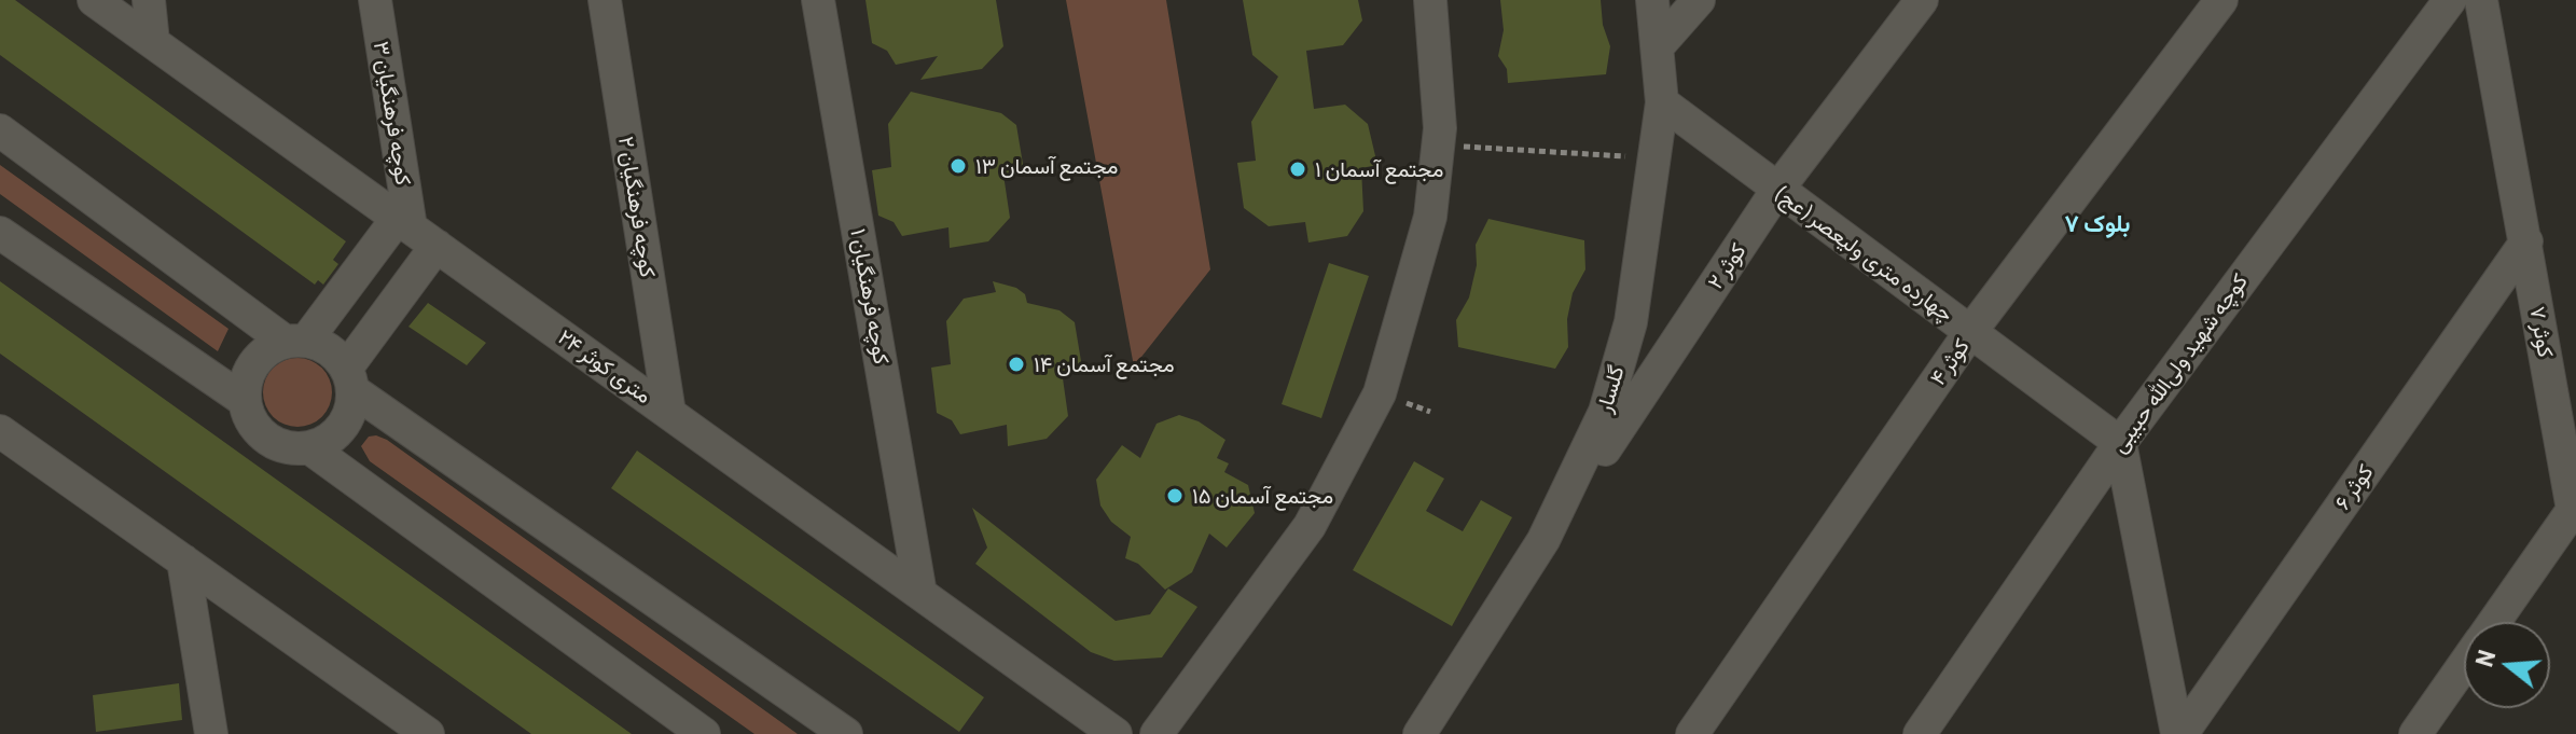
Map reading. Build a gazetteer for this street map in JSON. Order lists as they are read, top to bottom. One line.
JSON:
{"streets":{"street":["کوچه فرهنگیان ۳","کوچه فرهنگیان ۲","چهارده متری ولیعصر (عج)","کوثر ۲","کوچه فرهنگیان ۱","کوثر ۷","کوثر ۴","کوچه شهید ولی‌الله حبیبی","۲۴ متری کوثر","گلسار","کوثر ۶"]},"crossings":[["کوچه فرهنگیان ۳","۲۴ متری کوثر"],["کوچه فرهنگیان ۲","۲۴ متری کوثر"],["چهارده متری ولیعصر (عج)","کوثر ۲"],["چهارده متری ولیعصر (عج)","کوثر ۴"],["چهارده متری ولیعصر (عج)","کوچه شهید ولی‌الله حبیبی"],["چهارده متری ولیعصر (عج)","گلسار"],["کوثر ۲","گلسار"],["کوچه فرهنگیان ۱","۲۴ متری کوثر"],["کوثر ۷","کوثر ۶"]],"districts":["بلوک ۷"],"places":["مجتمع آسمان ۱۳","مجتمع آسمان ۱","مجتمع آسمان ۱۴","مجتمع آسمان ۱۵"],"north":"left"}
